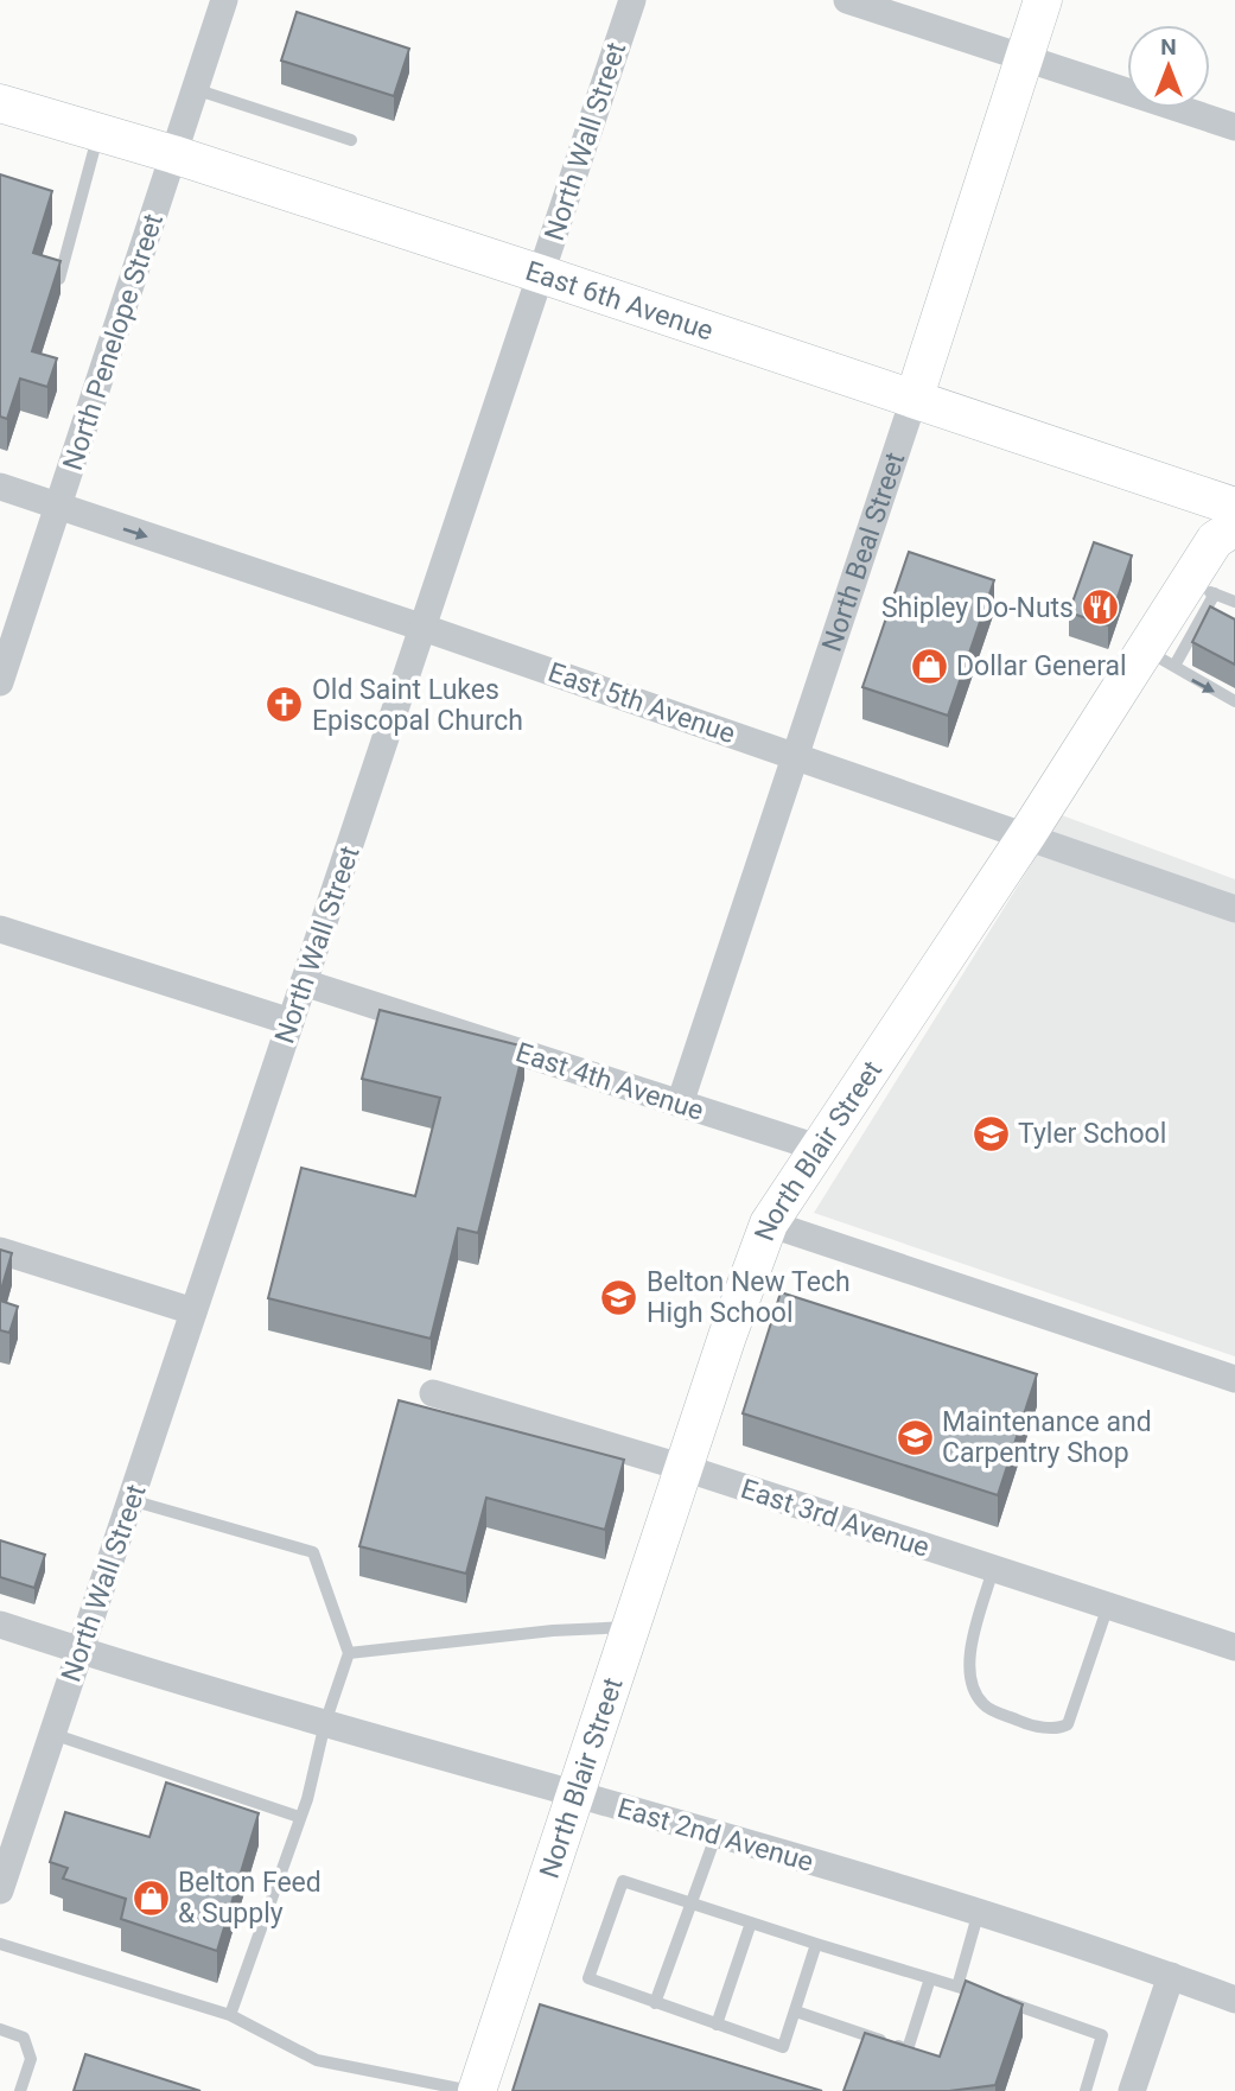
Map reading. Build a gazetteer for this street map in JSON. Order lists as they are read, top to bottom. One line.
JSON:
{"streets":{"street":["North Wall Street","East 6th Avenue","North Penelope Street","North Beal Street","East 5th Avenue","East 4th Avenue","North Blair Street","East 3rd Avenue","East 2nd Avenue"]},"crossings":[["North Wall Street","East 6th Avenue"],["North Wall Street","East 5th Avenue"],["North Wall Street","East 4th Avenue"],["North Wall Street","East 2nd Avenue"],["East 6th Avenue","North Penelope Street"],["East 6th Avenue","North Beal Street"],["North Penelope Street","East 5th Avenue"],["North Beal Street","East 5th Avenue"],["North Beal Street","East 4th Avenue"],["East 5th Avenue","North Blair Street"],["East 4th Avenue","North Blair Street"],["North Blair Street","East 3rd Avenue"],["North Blair Street","East 2nd Avenue"]],"places":{"restaurant":["Shipley Do-Nuts"],"shop":["Dollar General","Belton Feed & Supply"],"church":["Old Saint Lukes Episcopal Church"],"school or university":["Tyler School","Belton New Tech High School","Maintenance and Carpentry Shop"]},"north":"top"}
